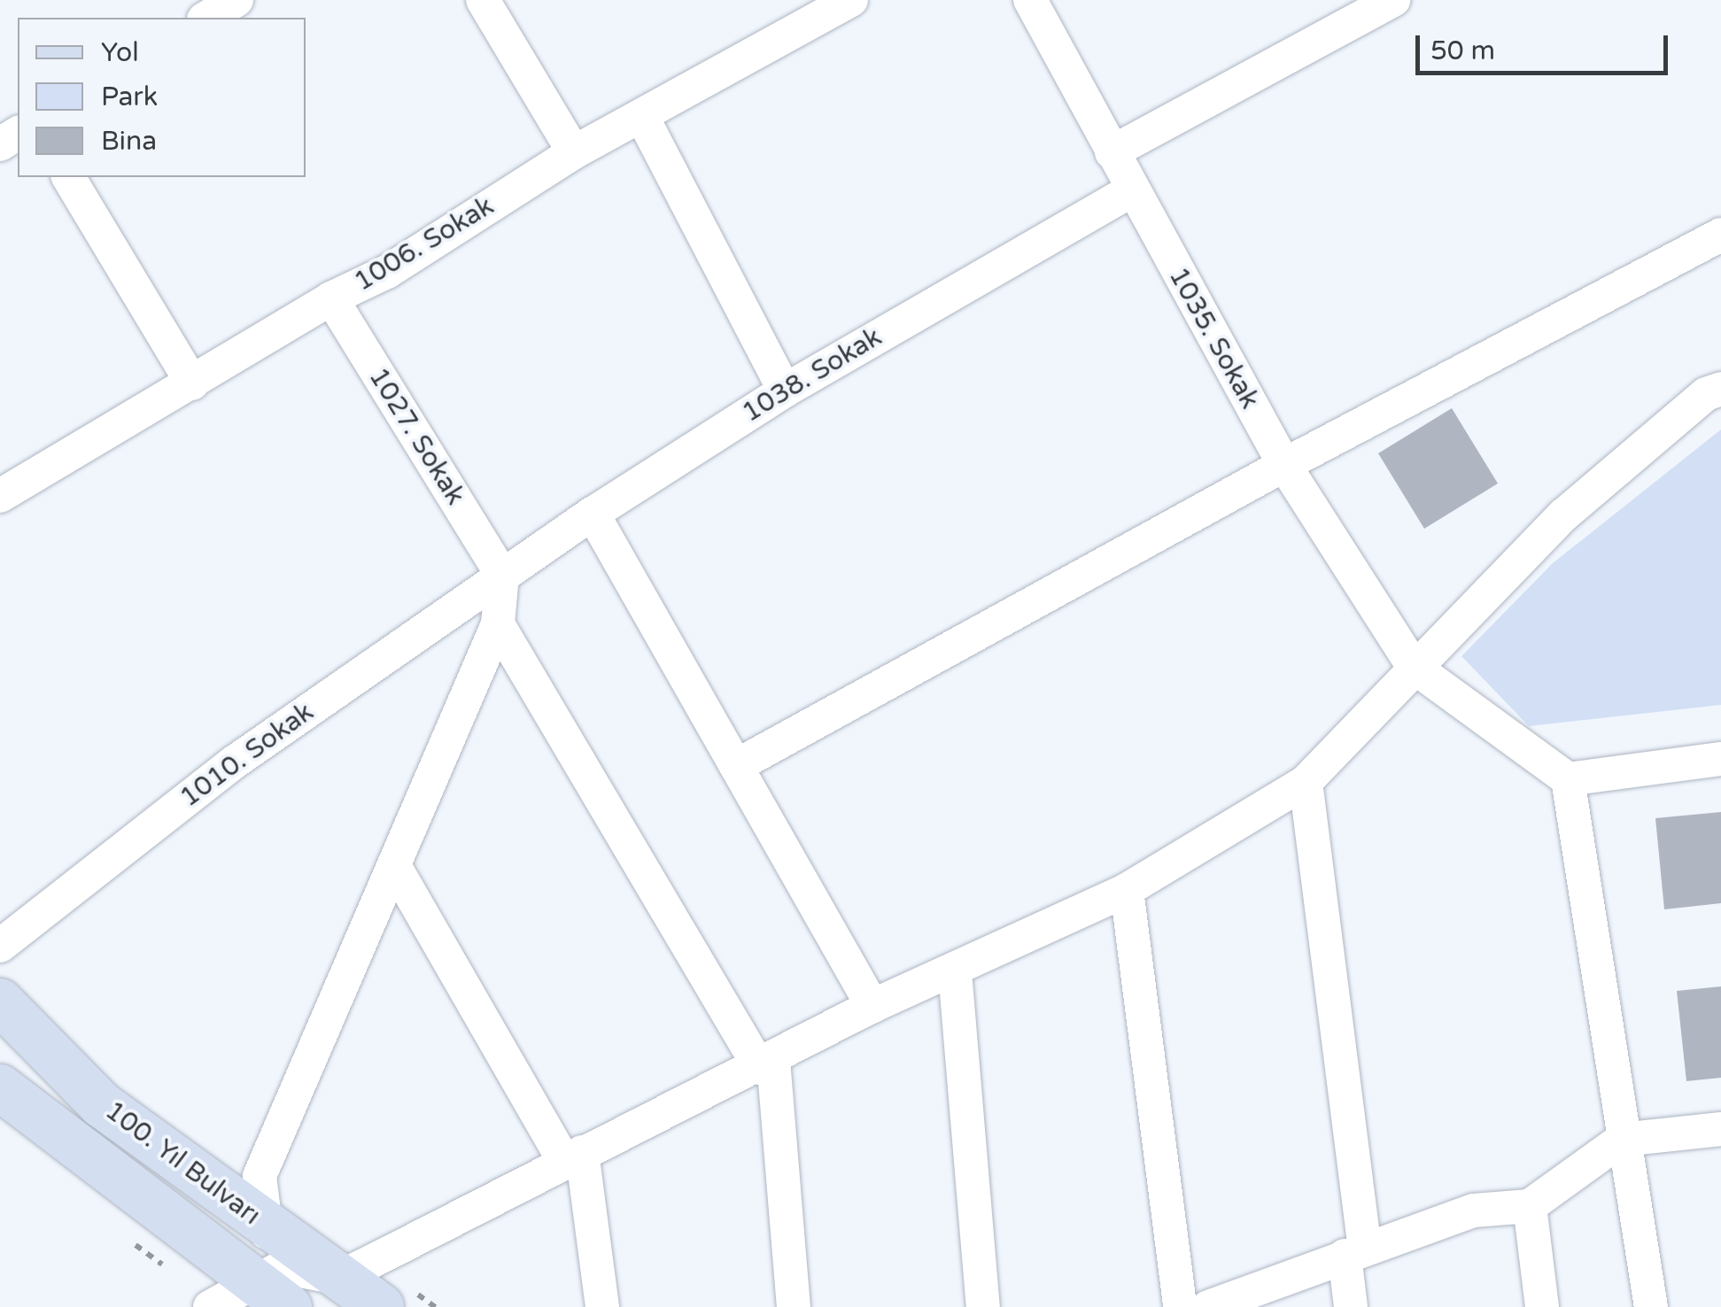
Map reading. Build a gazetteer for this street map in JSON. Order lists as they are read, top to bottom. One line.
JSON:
{"streets":{"main road":["100. Yıl Bulvarı"],"street":["1006. Sokak","1035. Sokak","1038. Sokak","1027. Sokak","1010. Sokak"]},"crossings":[["1006. Sokak","1027. Sokak"],["1035. Sokak","1038. Sokak"],["1038. Sokak","1027. Sokak"],["1038. Sokak","1010. Sokak"],["1027. Sokak","1010. Sokak"]],"legend":["Yol","Park","Bina"],"scale_bar":"50 m"}
